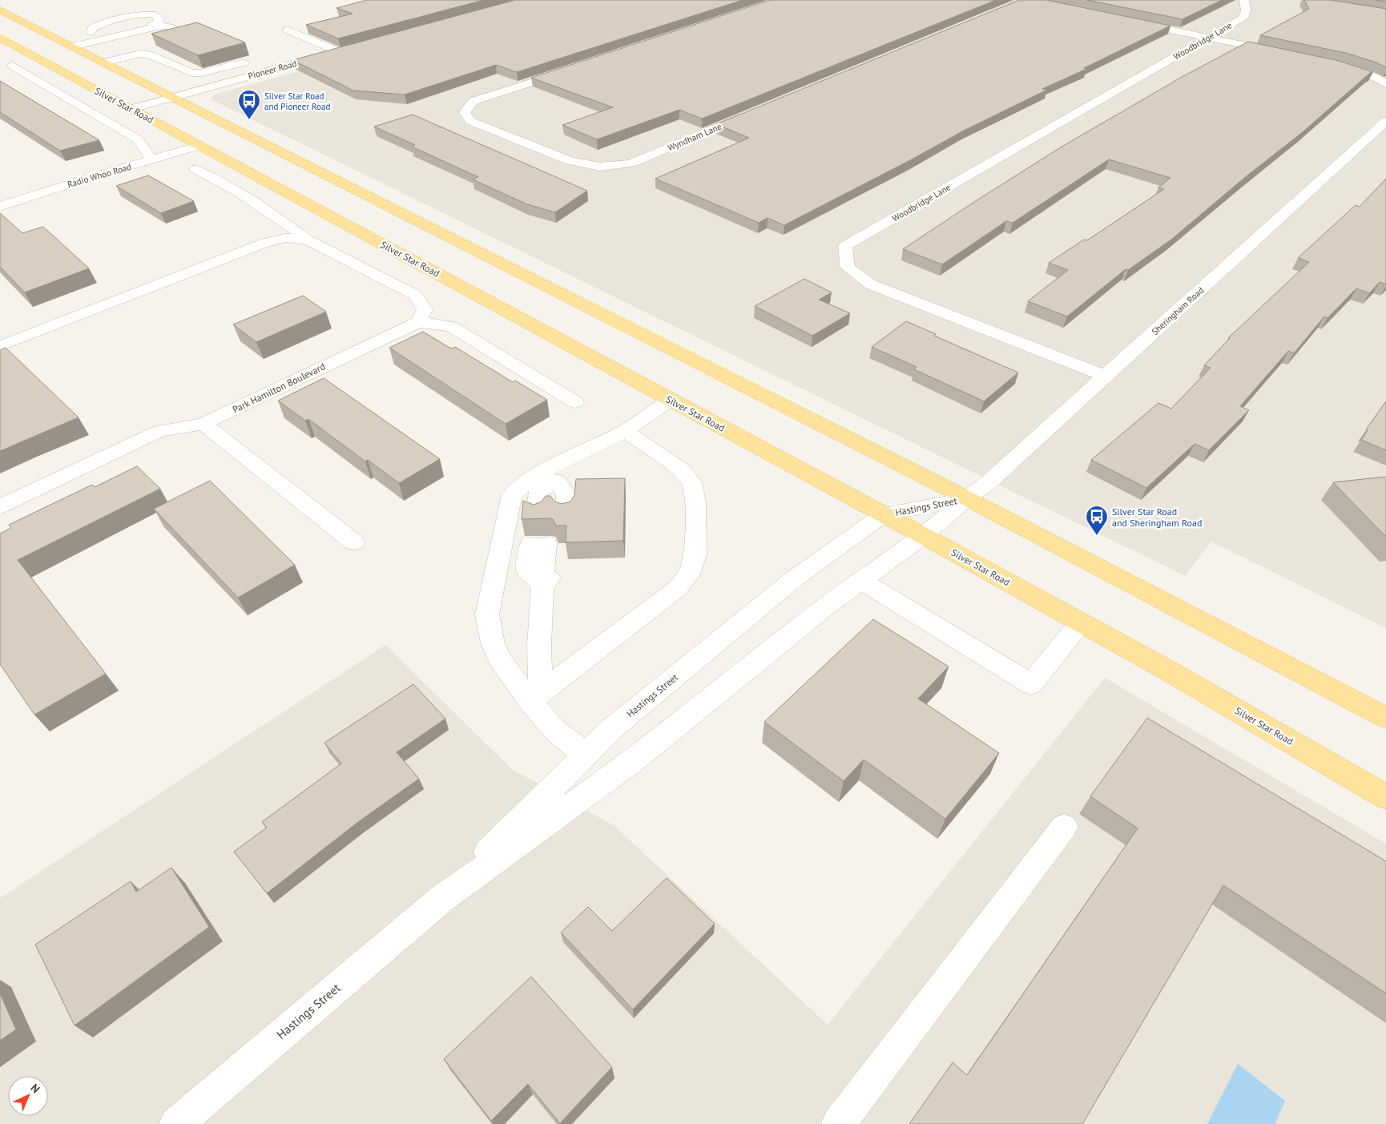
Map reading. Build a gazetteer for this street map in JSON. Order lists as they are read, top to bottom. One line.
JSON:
{"streets":{"main road":["Silver Star Road"],"street":["Woodbridge Lane","Pioneer Road","Wyndham Lane","Radio Whoo Road","Sheringham Road","Park Hamilton Boulevard","Hastings Street"]},"crossings":[["Woodbridge Lane","Sheringham Road"],["Pioneer Road","Silver Star Road"],["Silver Star Road","Radio Whoo Road"],["Silver Star Road","Hastings Street"],["Sheringham Road","Hastings Street"]],"places":{"bus stop":["Silver Star Road and Pioneer Road","Silver Star Road and Sheringham Road"]},"north":"top right"}
